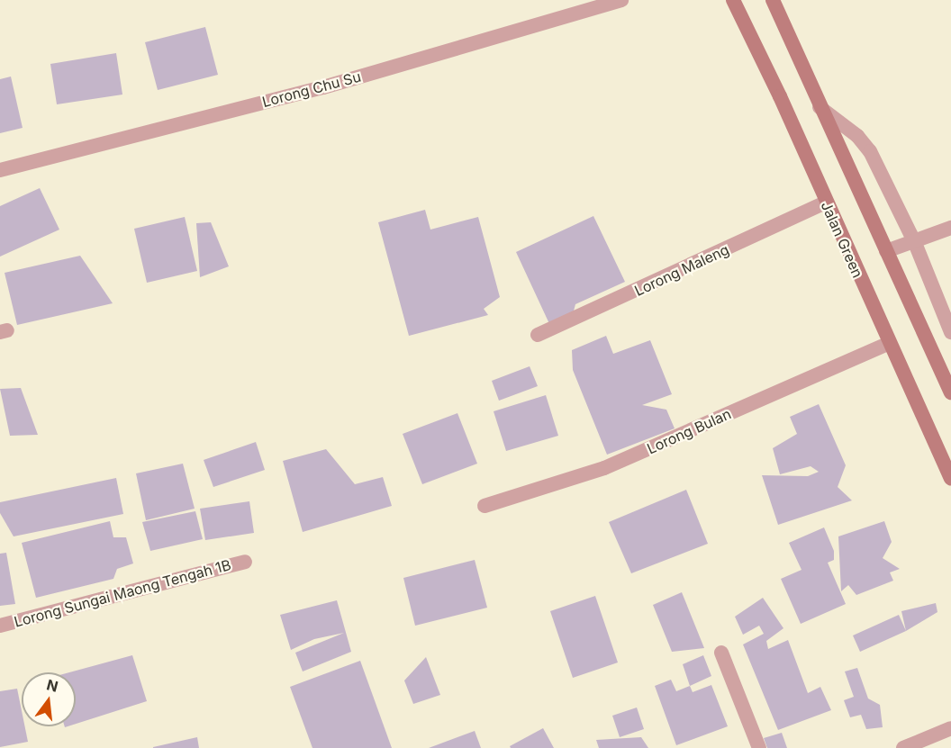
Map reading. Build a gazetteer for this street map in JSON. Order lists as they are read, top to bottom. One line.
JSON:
{"streets":{"main road":["Jalan Green"],"street":["Lorong Chu Su","Lorong Maleng","Lorong Bulan","Lorong Sungai Maong Tengah 1B"]},"crossings":[["Jalan Green","Lorong Maleng"],["Jalan Green","Lorong Bulan"]],"north":"top"}
